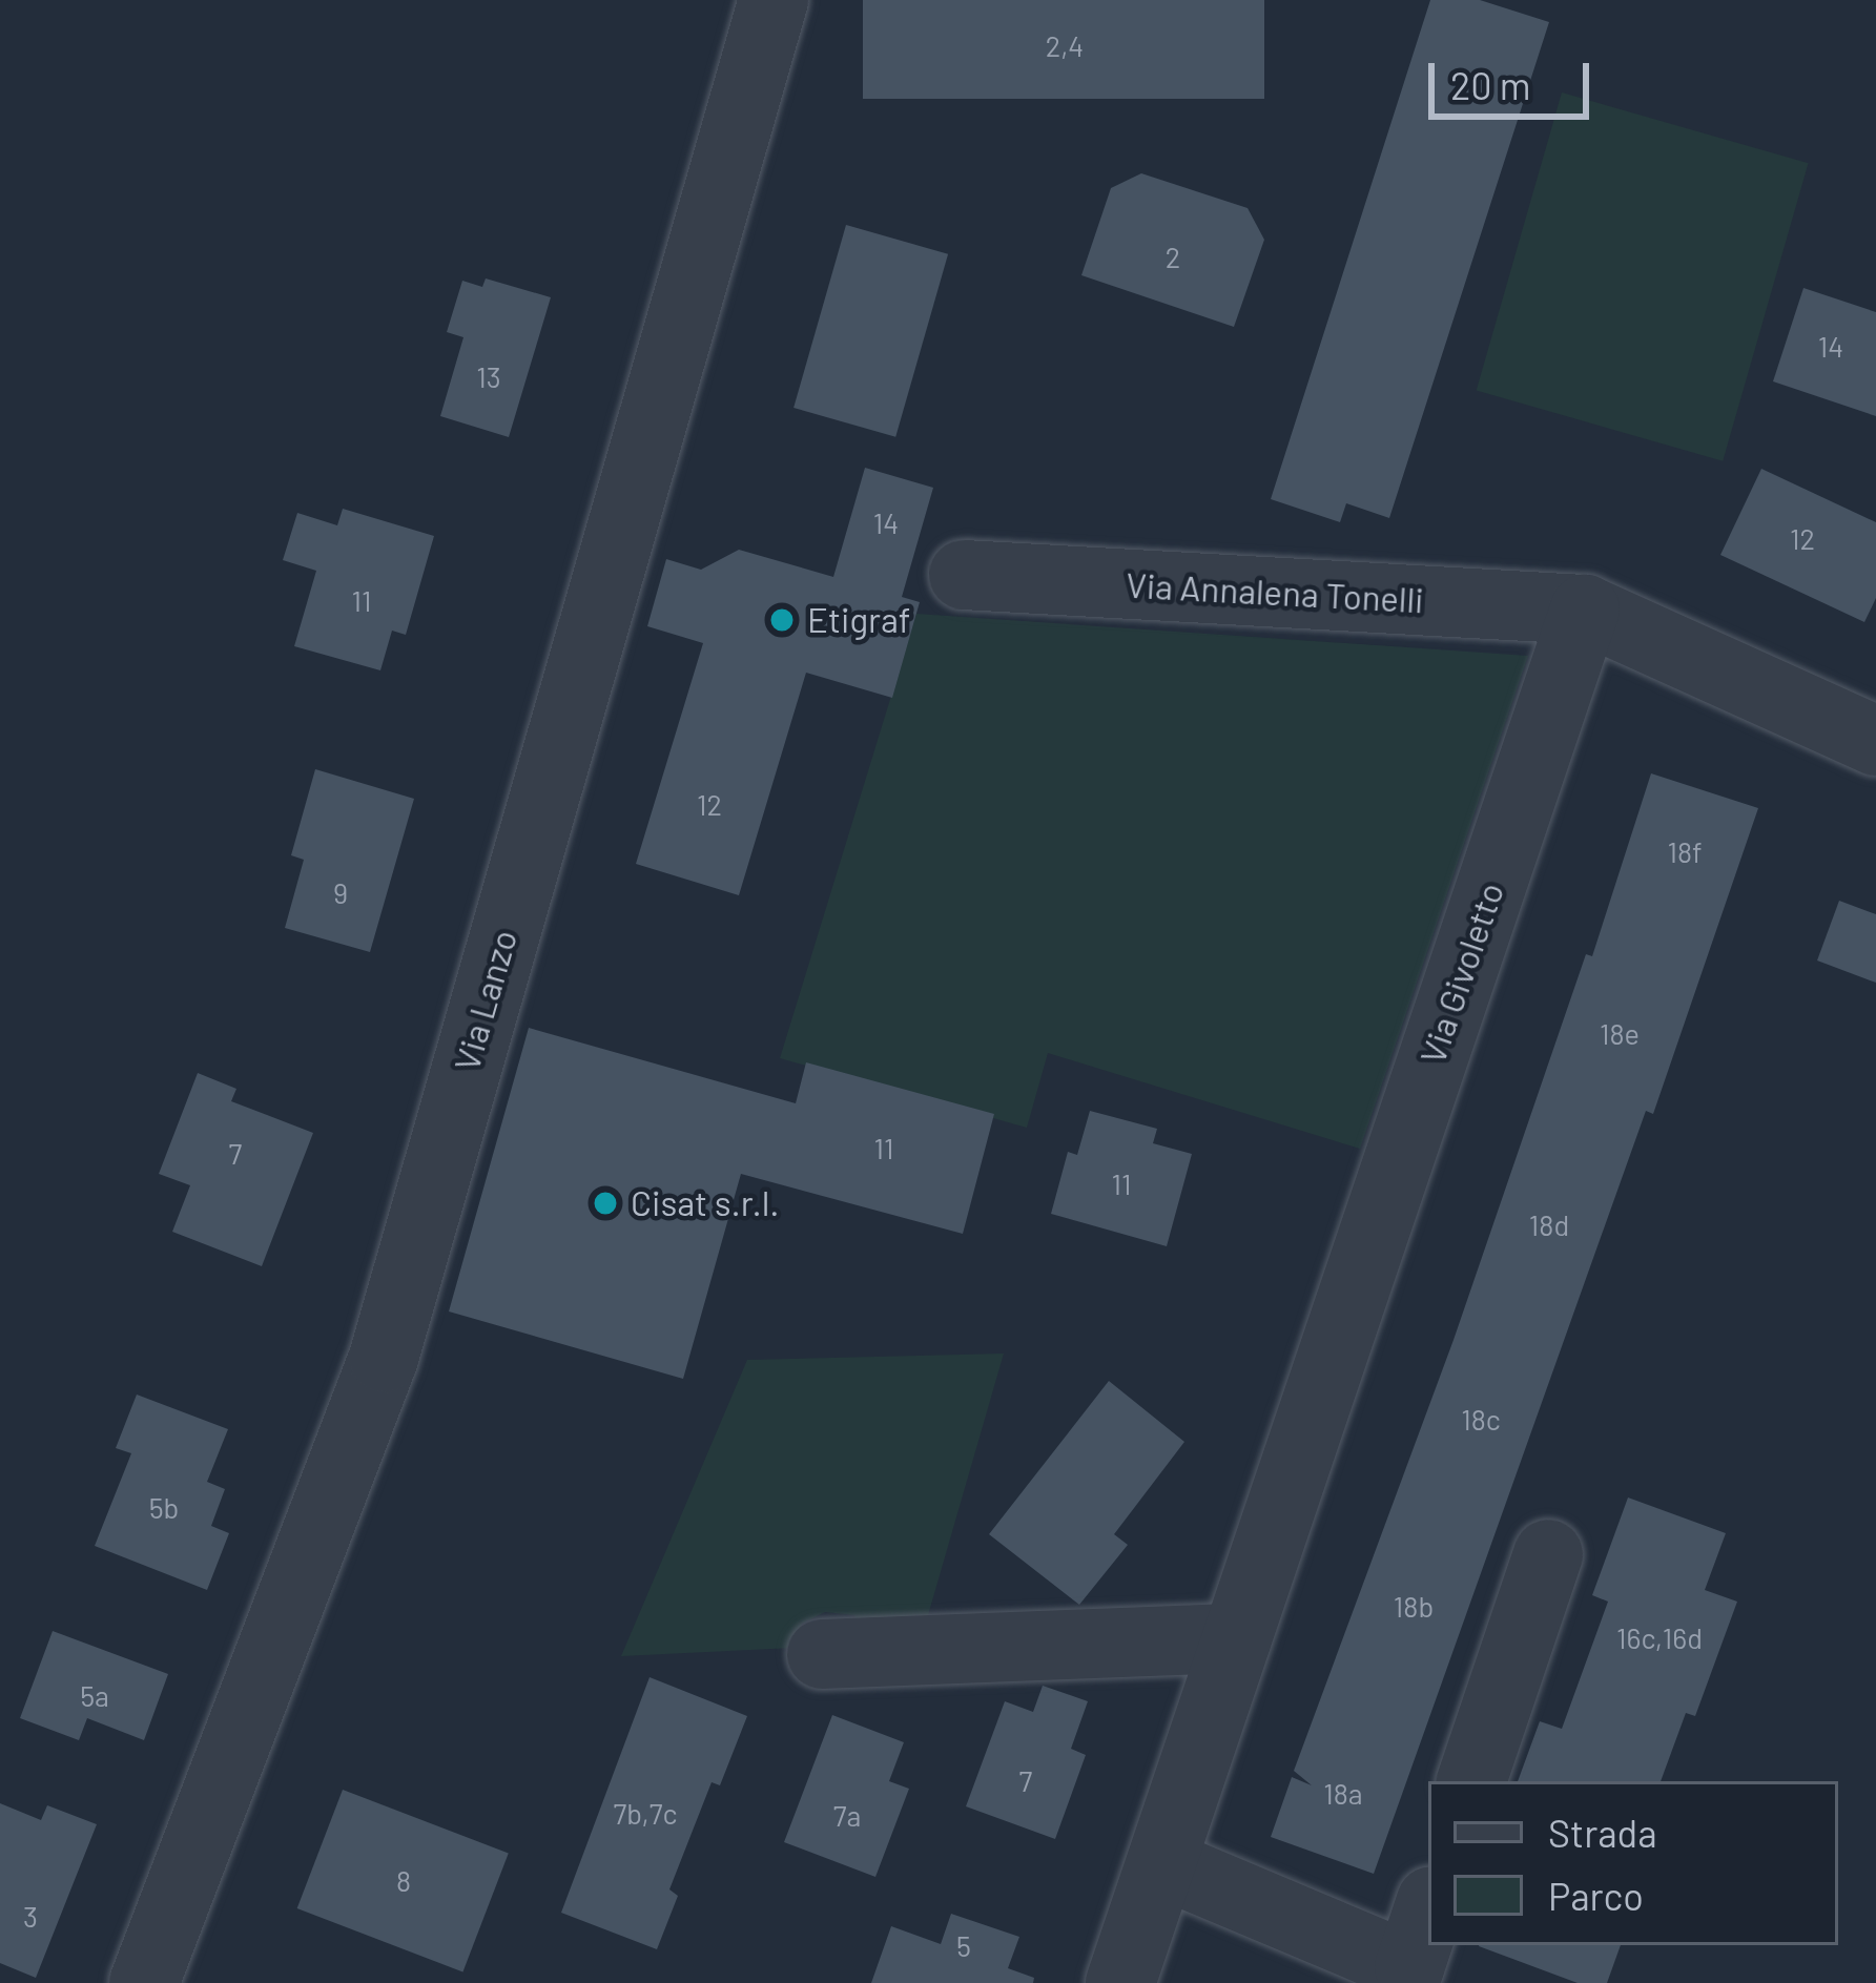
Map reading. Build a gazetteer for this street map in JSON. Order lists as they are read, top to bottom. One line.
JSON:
{"streets":{"street":["Via Annalena Tonelli","Via Givoletto","Via Lanzo"]},"crossings":[["Via Annalena Tonelli","Via Givoletto"]],"places":["Etigraf","Cisat s.r.l."],"house_numbers":["2,4","2","14","13","14","12","11","12","18f","9","18e","11","7","11","18d","18c","5b","18b","16c,16d","5a","7","18a","7b,7c","7a","8","3","5"],"legend":["Strada","Parco"],"scale_bar":"20 m"}
